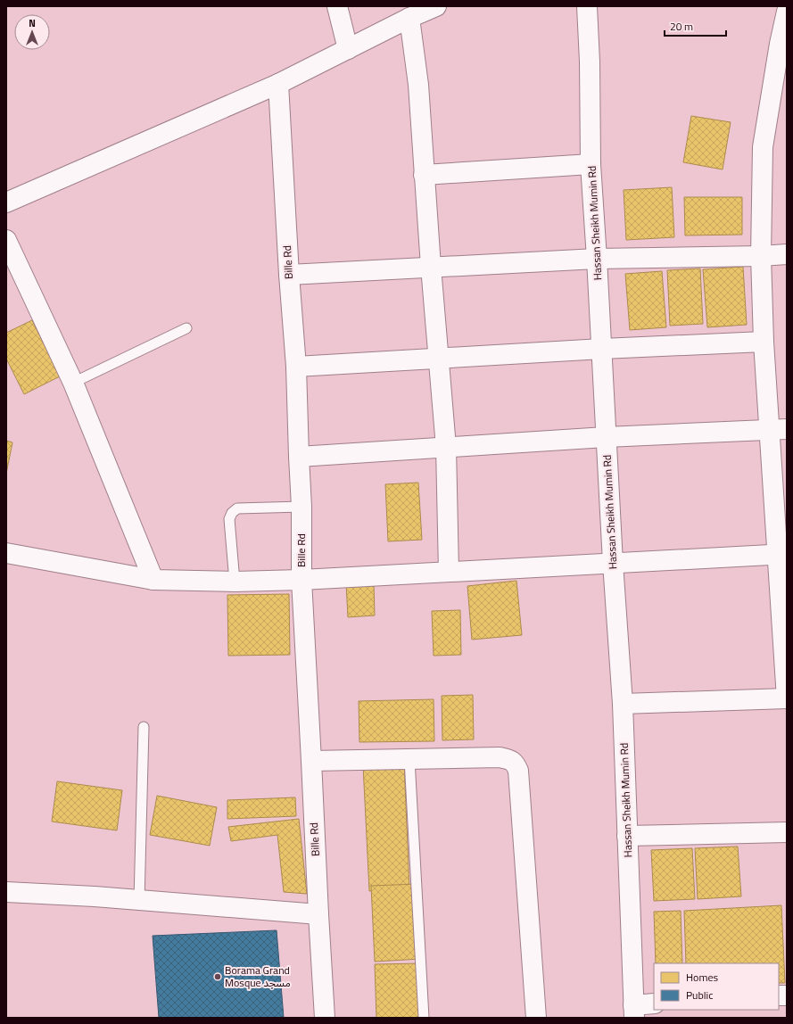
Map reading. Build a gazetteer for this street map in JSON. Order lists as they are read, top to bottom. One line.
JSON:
{"streets":{"street":["Hassan Sheikh Mumin Rd","Bille Rd"]},"places":["Borama Grand Mosque مسجد"],"legend":["Homes","Public"],"scale_bar":"20 m","north":"top"}
